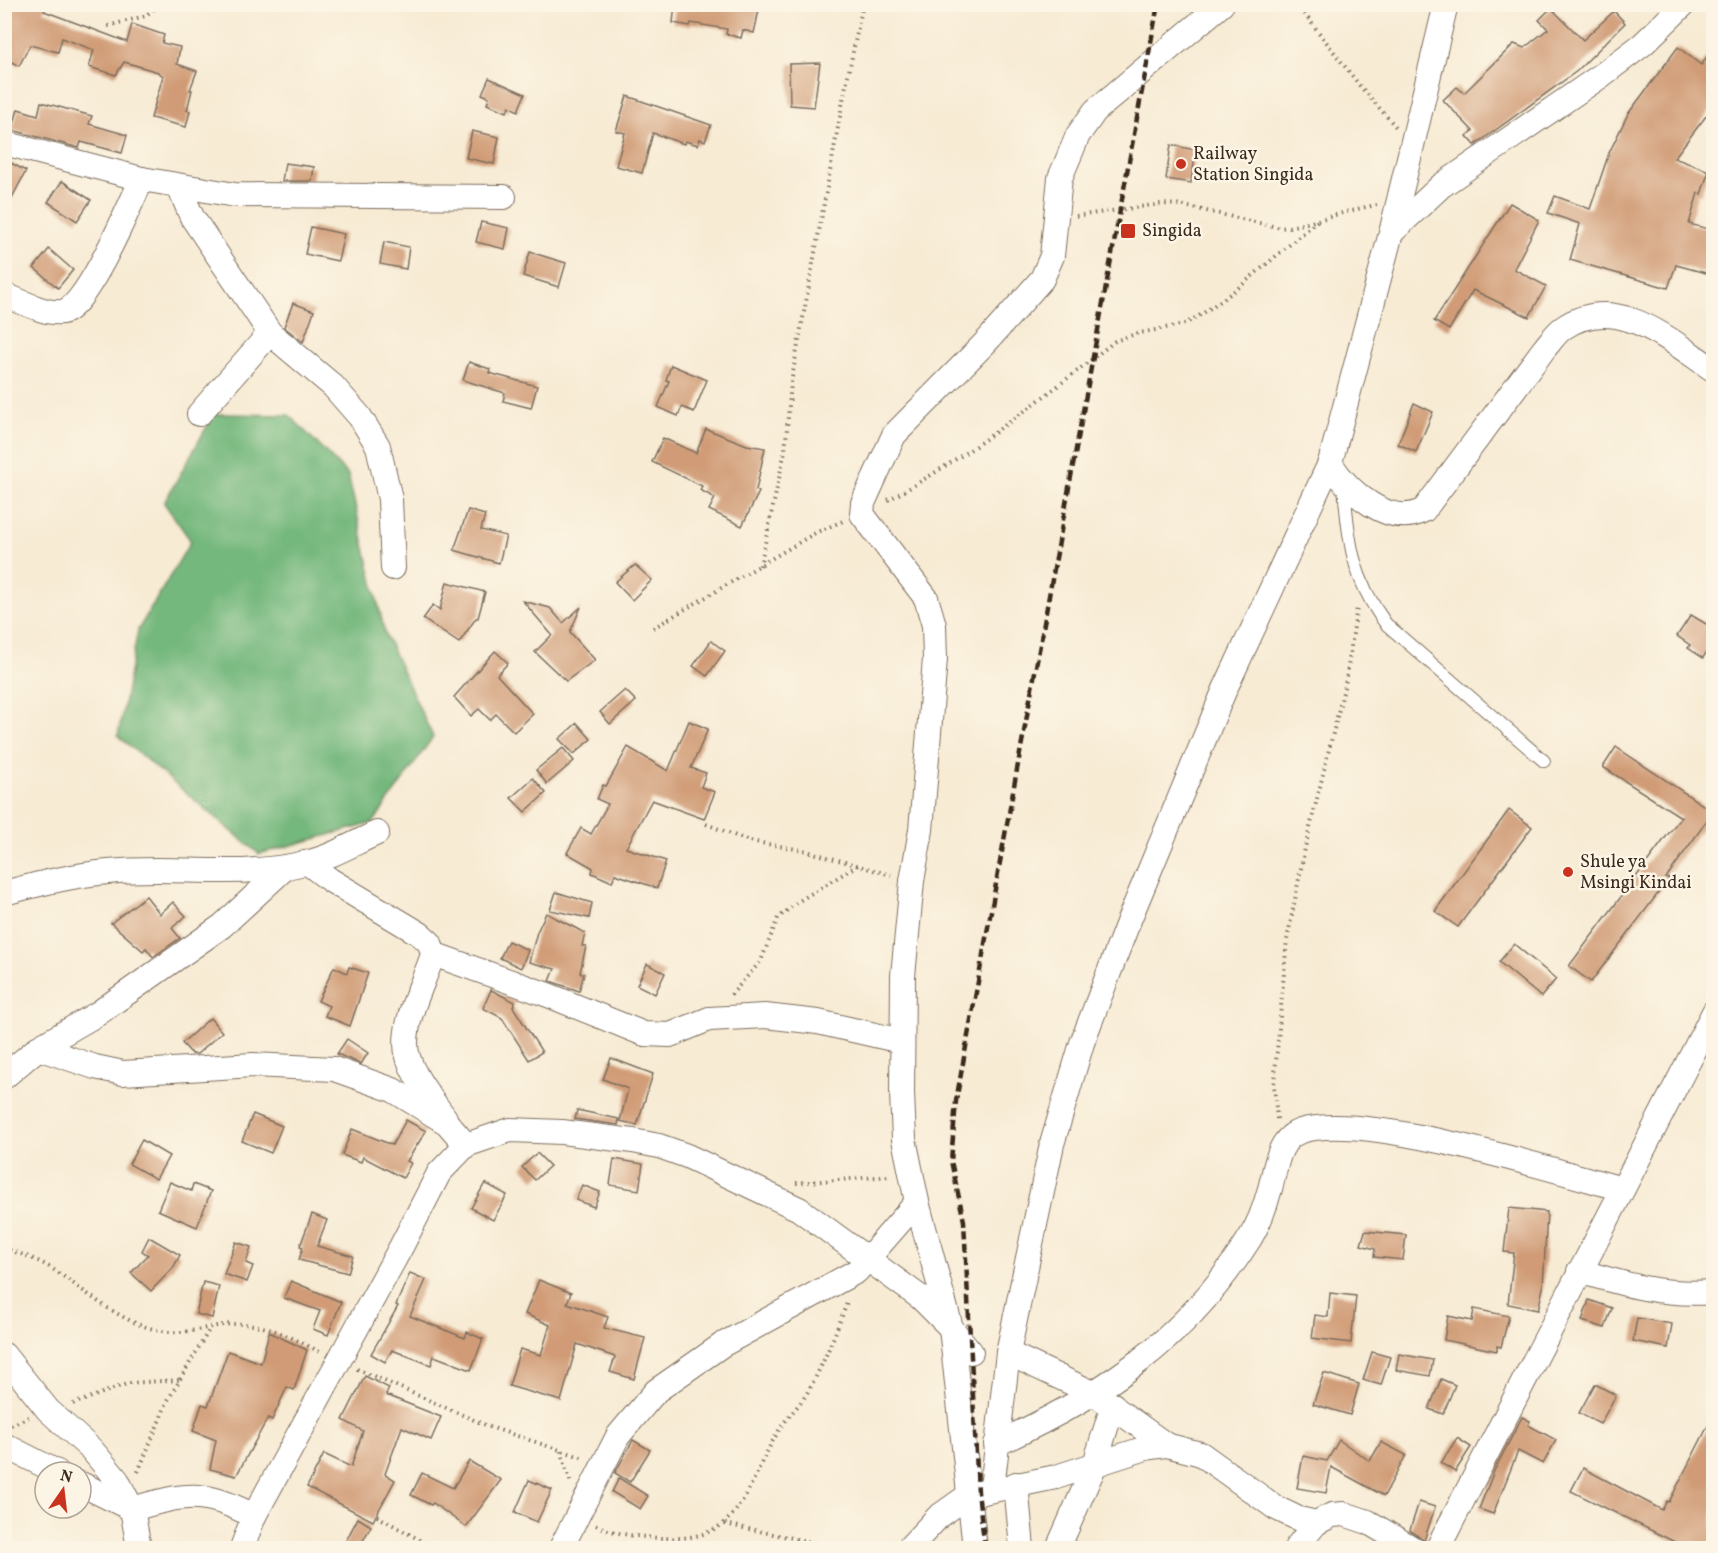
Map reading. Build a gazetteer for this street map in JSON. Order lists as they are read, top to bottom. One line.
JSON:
{"places":{"other":["Railway Station Singida","Shule ya Msingi Kindai"],"transit":["Singida"]},"north":"top"}
